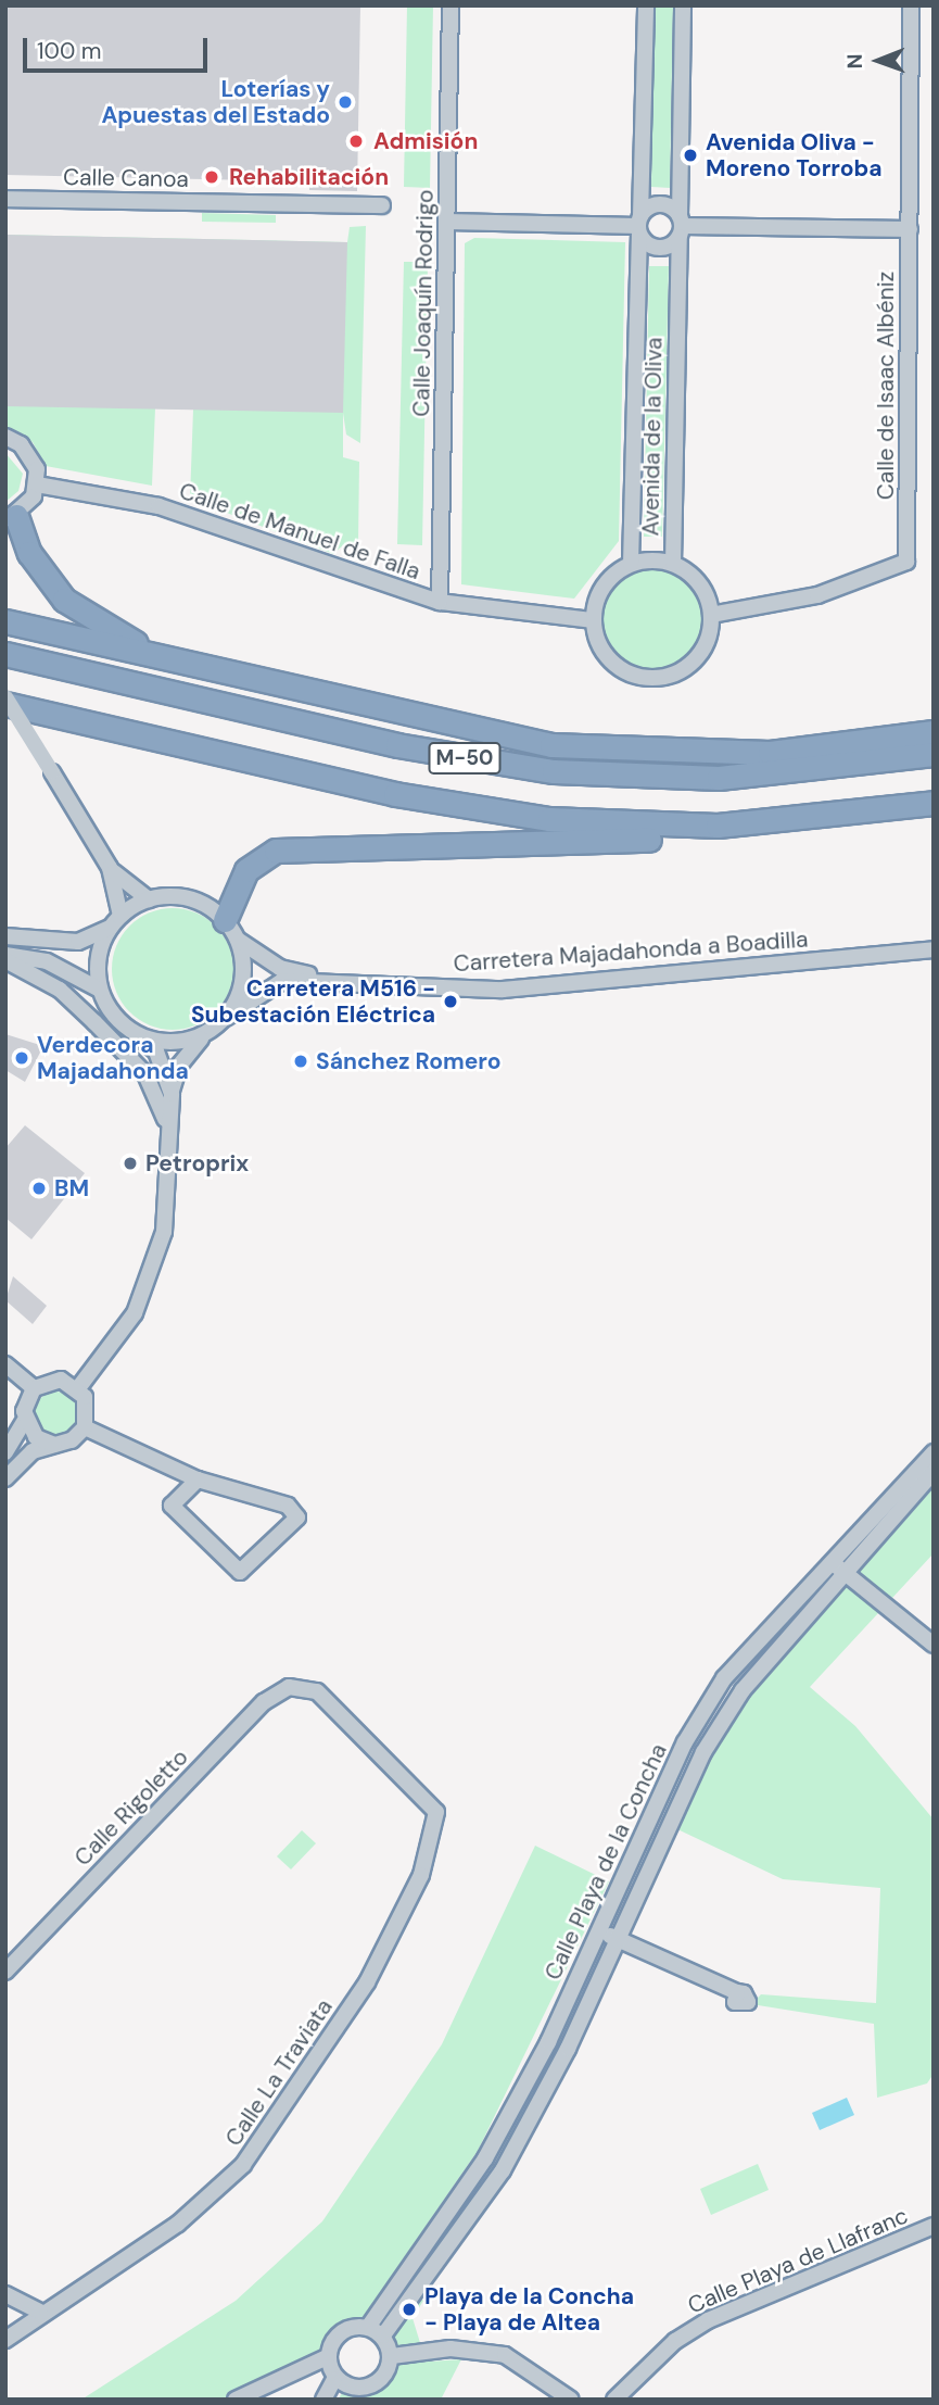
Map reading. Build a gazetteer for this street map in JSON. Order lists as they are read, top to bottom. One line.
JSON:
{"streets":{"highway":["M-50"],"street":["Calle Canoa","Calle Joaquín Rodrigo","Calle de Isaac Albéniz","Avenida de la Oliva","Calle de Manuel de Falla","Carretera Majadahonda a Boadilla","Calle Rigoletto","Calle Playa de la Concha","Calle La Traviata","Calle Playa de Llafranc"]},"crossings":[["Calle Joaquín Rodrigo","Calle de Manuel de Falla"],["Calle de Isaac Albéniz","Avenida de la Oliva"],["Calle de Isaac Albéniz","Calle de Manuel de Falla"],["Avenida de la Oliva","Calle de Manuel de Falla"],["Calle Rigoletto","Calle La Traviata"]],"places":["Loterías y Apuestas del Estado","Admisión","Avenida Oliva - Moreno Torroba","Rehabilitación","Carretera M516 - Subestación Eléctrica","Verdecora Majadahonda","Sánchez Romero","Petroprix","BM","Playa de la Concha - Playa de Altea"],"scale_bar":"100 m","north":"left"}
